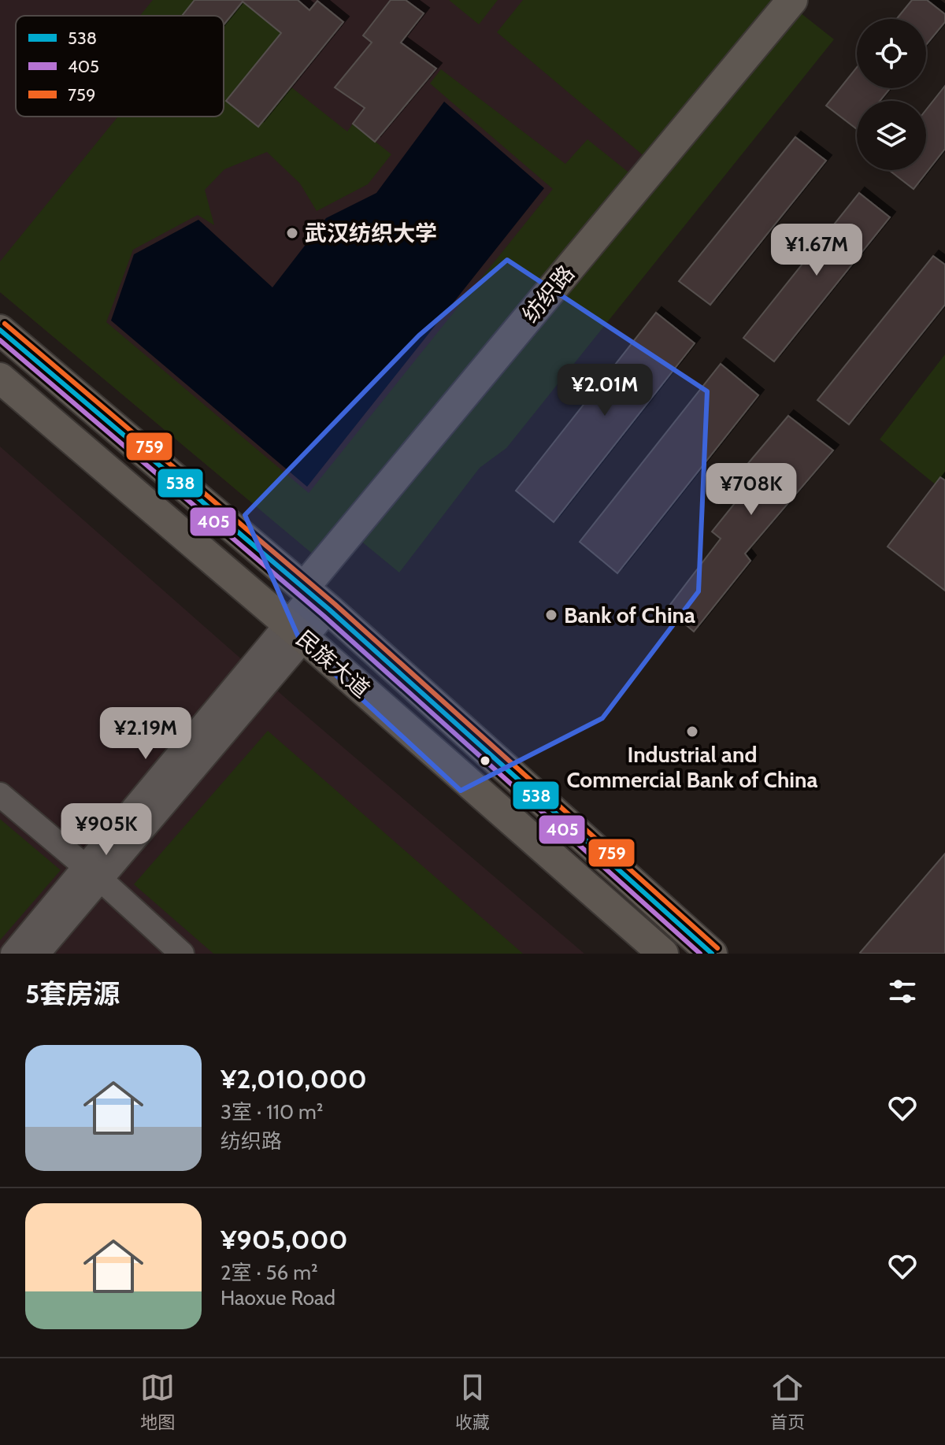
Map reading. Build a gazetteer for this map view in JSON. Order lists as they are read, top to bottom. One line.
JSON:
{"streets":{"main road":["纺织路","民族大道"]},"crossings":[["纺织路","民族大道"]],"places":["武汉纺织大学","Bank of China","Industrial and Commercial Bank of China"],"lines":["transit line 759","transit line 538","transit line 405"],"legend":["538","405","759"],"page":{"price":["¥1.67M","¥2.01M","¥708K","¥2.19M","¥905K"],"heading":"5套房源","list":[{"name":"¥2,010,000","note":"3室 · 110 m² · 纺织路"},{"name":"¥905,000","note":"2室 · 56 m² · Haoxue Road"}],"tabs":["地图","收藏","首页"]}}
